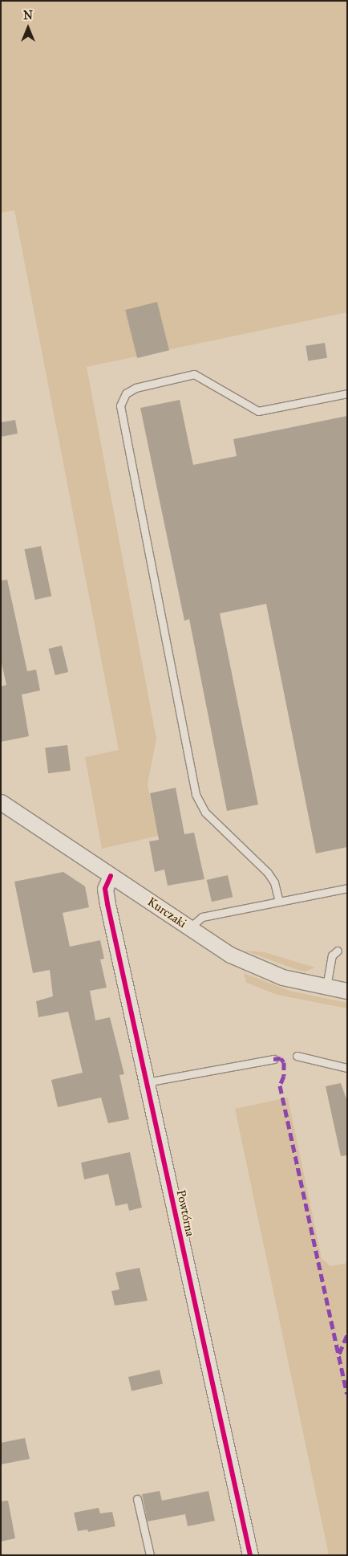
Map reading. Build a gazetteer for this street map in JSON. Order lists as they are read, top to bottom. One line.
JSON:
{"streets":{"street":["Kurczaki","Powtórna"]},"crossings":[["Kurczaki","Powtórna"]],"north":"top"}
